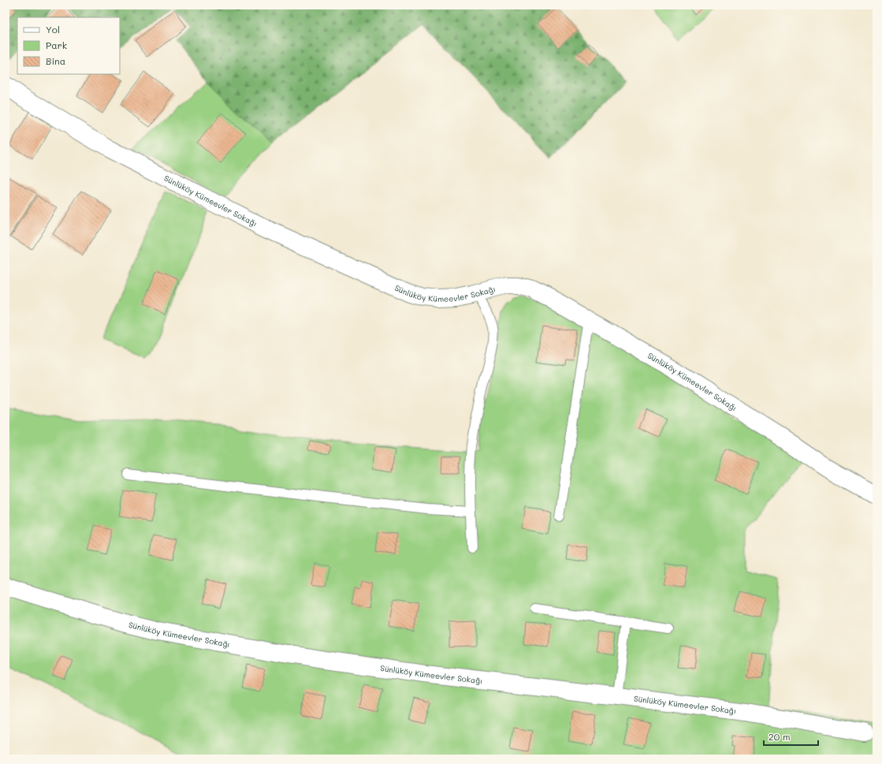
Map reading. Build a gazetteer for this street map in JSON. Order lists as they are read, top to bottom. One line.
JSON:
{"streets":{"street":["Sünlüköy Kümeevler Sokağı"]},"legend":["Yol","Park","Bina"],"scale_bar":"20 m"}
